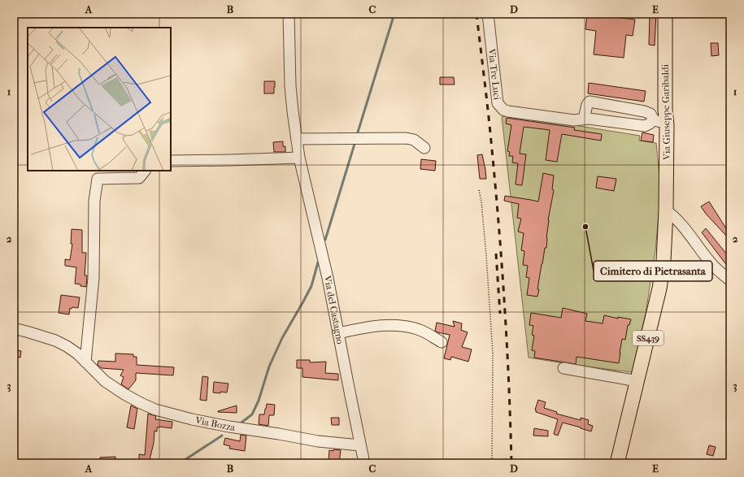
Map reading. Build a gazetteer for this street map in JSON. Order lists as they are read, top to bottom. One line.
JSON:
{"streets":{"main road":["Via Giuseppe Garibaldi","SS439"],"street":["Via Tre Luci","Via del Castagno","Via Bozza"]},"crossings":[["Via Tre Luci","Via Giuseppe Garibaldi"],["Via Giuseppe Garibaldi","SS439"],["Via del Castagno","Via Bozza"]],"places":["Cimitero di Pietrasanta"],"grid":{"columns":["A","B","C","D","E"],"rows":["1","2","3"]}}
